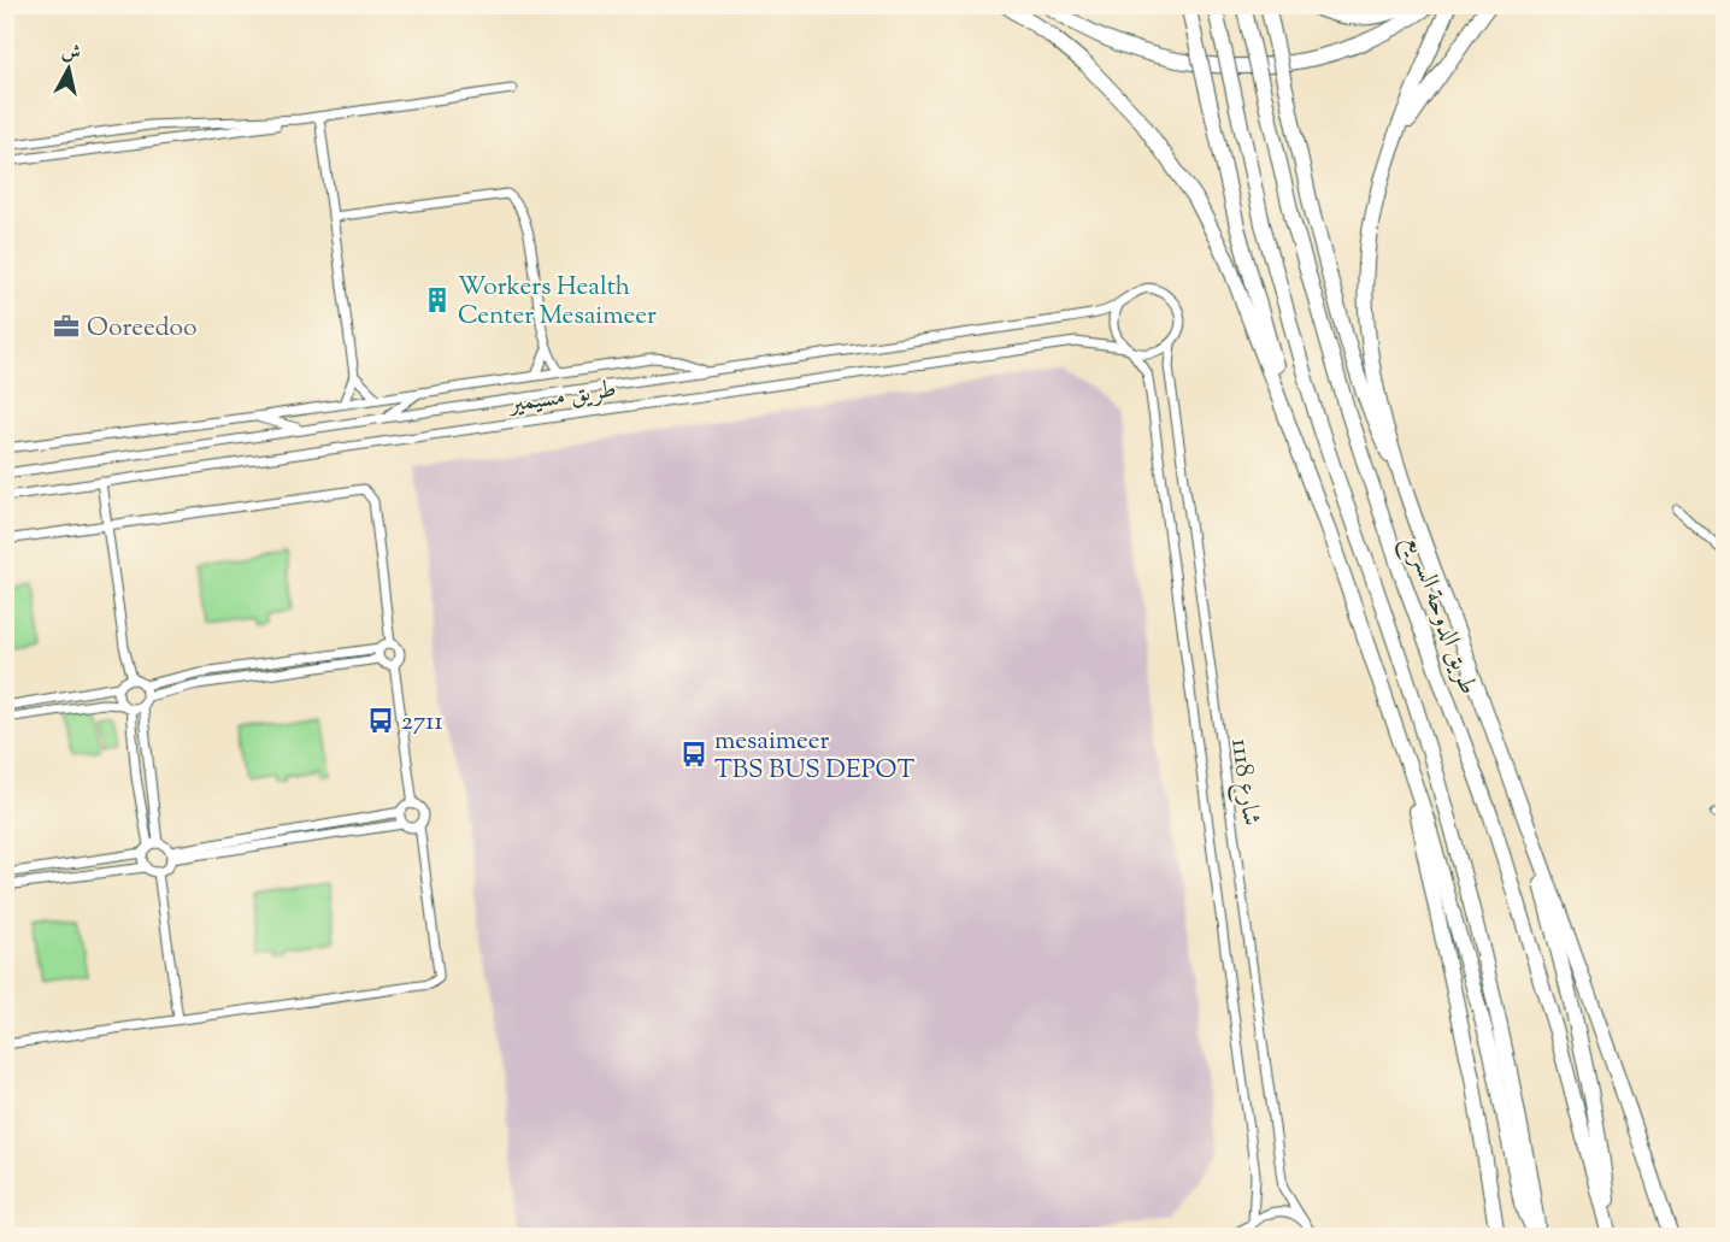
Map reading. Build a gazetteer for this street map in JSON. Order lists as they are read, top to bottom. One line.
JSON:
{"streets":{"highway":["طريق الدوحة السريع"],"street":["طريق مسيمير","شارع 1118"]},"crossings":[["طريق مسيمير","شارع 1118"]],"places":{"building":["Workers Health Center Mesaimeer"],"office":["Ooreedoo"],"bus stop":["2711","mesaimeer TBS BUS DEPOT"]},"north":"top"}
